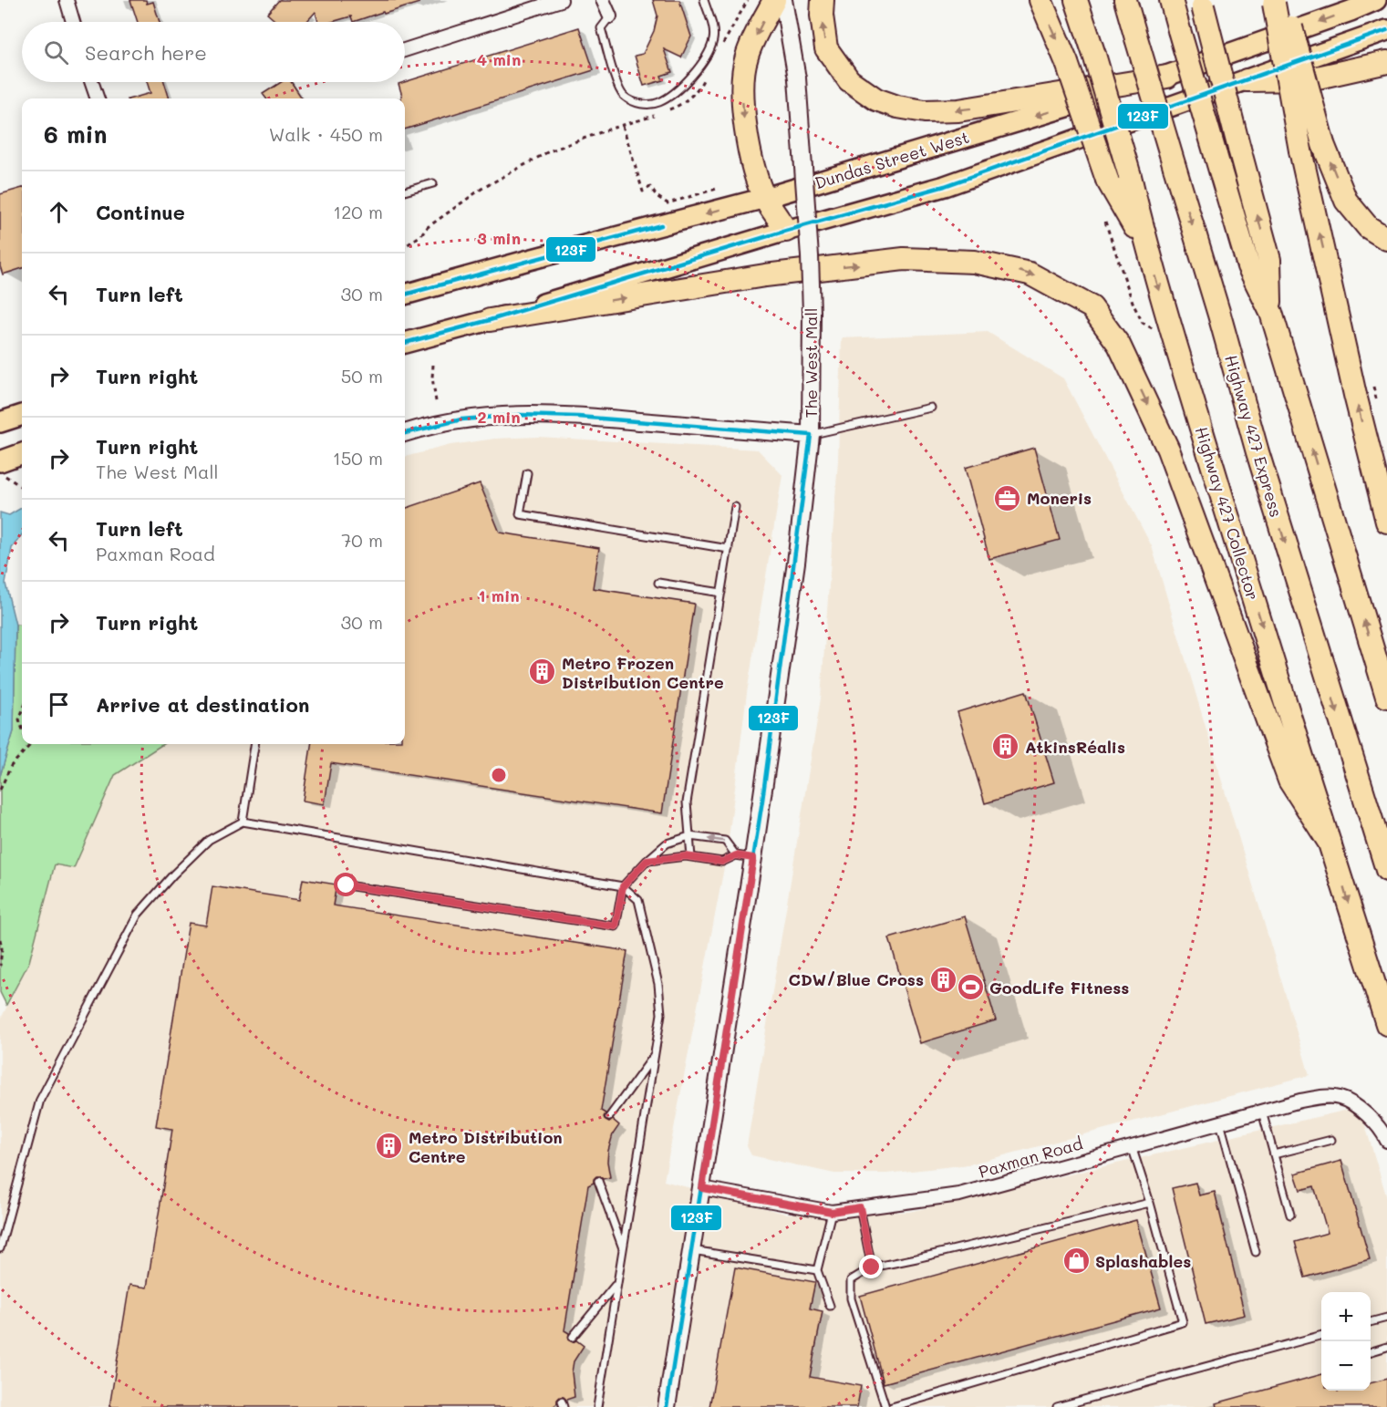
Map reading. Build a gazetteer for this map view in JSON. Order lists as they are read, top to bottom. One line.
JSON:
{"streets":{"highway":["Highway 427 Express","Highway 427 Collector"],"main road":["Dundas Street West","The West Mall"],"street":["Paxman Road"]},"crossings":[["The West Mall","Paxman Road"]],"places":{"office":["Moneris"],"building":["Metro Frozen Distribution Centre","AtkinsRéalis","CDW/Blue Cross","Metro Distribution Centre"],"sports":["GoodLife Fitness"],"shop":["Splashables"]},"lines":["transit line 123F"],"page":{"search":"Search here","heading":["6 min","Walk · 450 m"],"list":[["Continue","120 m"],["Turn left","30 m"],["Turn right","50 m"],["Turn right","The West Mall","150 m"],["Turn left","Paxman Road","70 m"],["Turn right","30 m"],"Arrive at destination"],"map_buttons":["+","−"]},"rings":["4 min","3 min","2 min","1 min"]}
